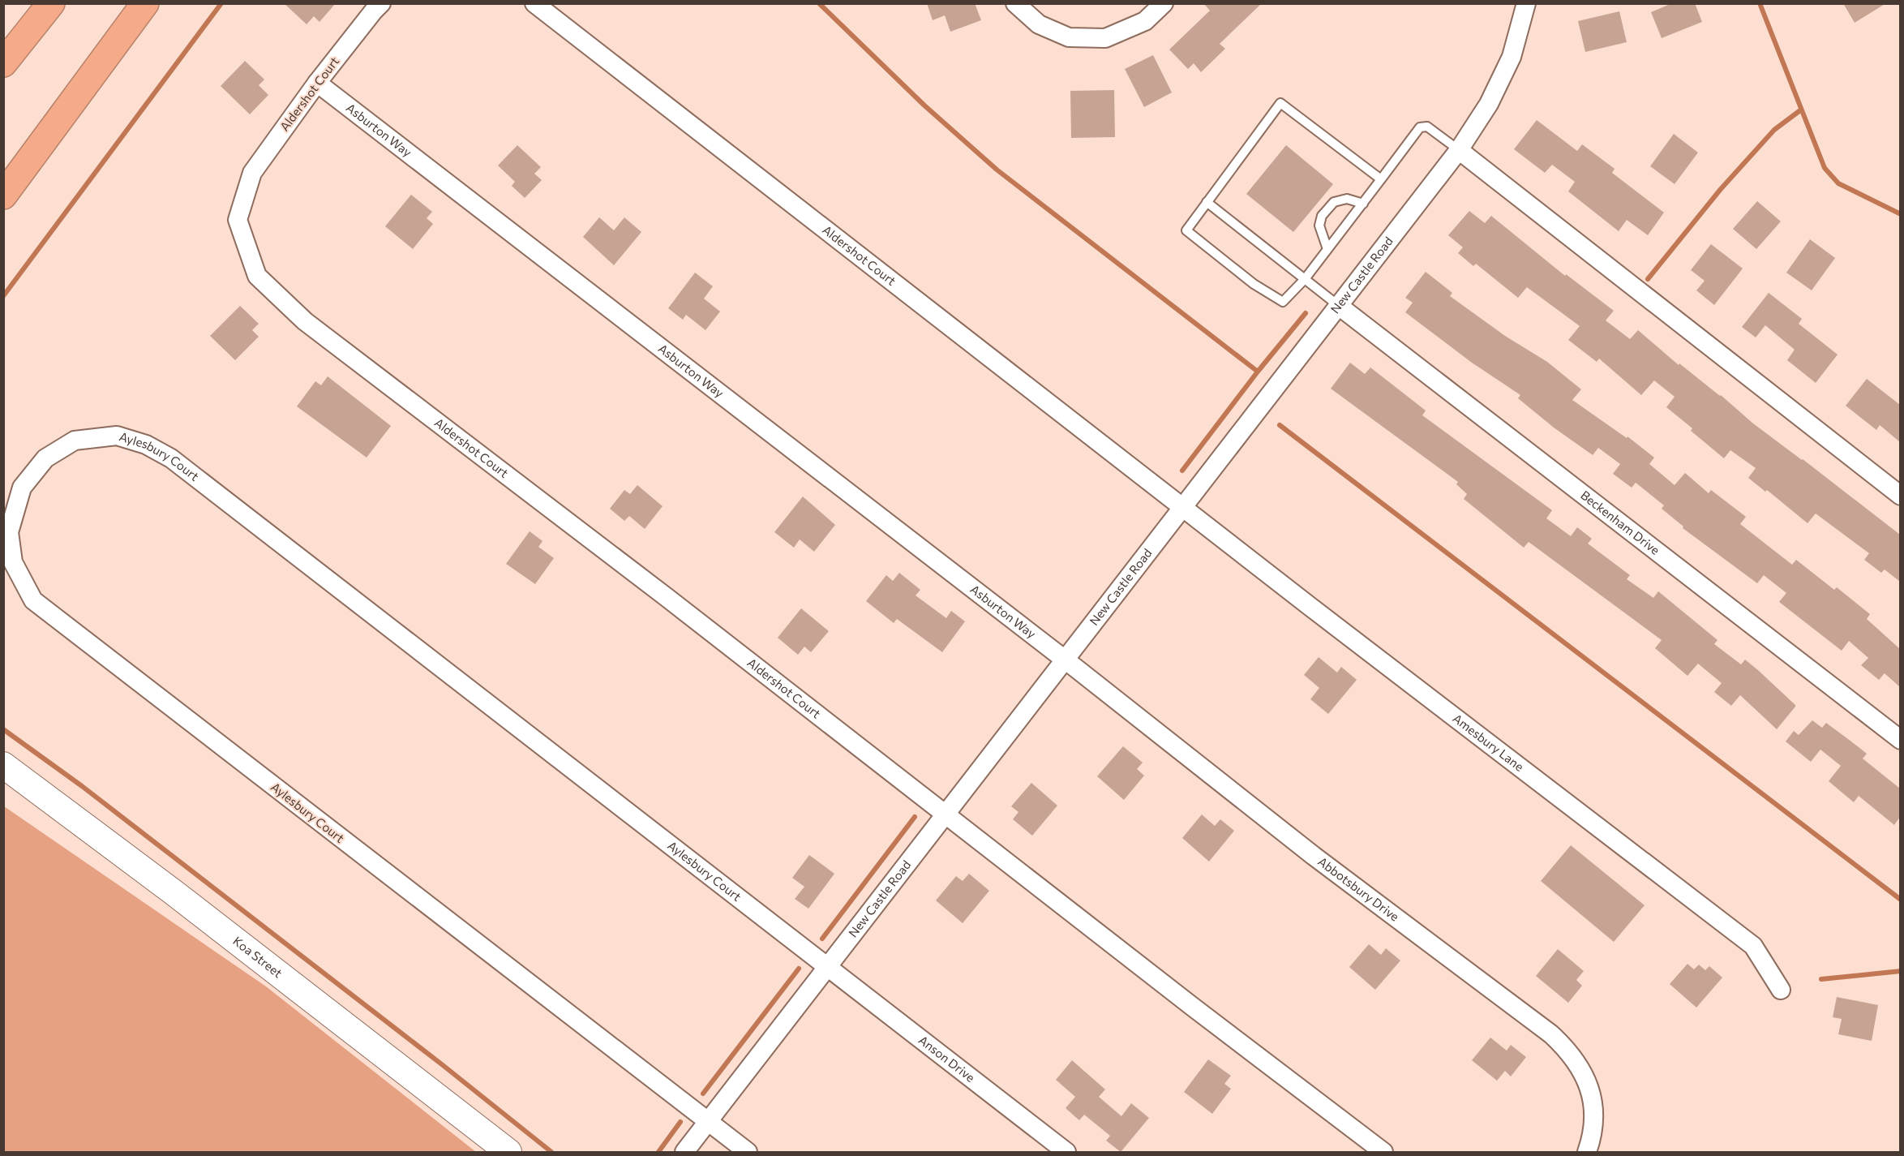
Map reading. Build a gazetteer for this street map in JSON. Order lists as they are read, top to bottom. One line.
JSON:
{"streets":{"main road":["Koa Street"],"street":["Aldershot Court","Asburton Way","New Castle Road","Aylesbury Court","Beckenham Drive","Amesbury Lane","Abbotsbury Drive","Anson Drive"]},"crossings":[["Aldershot Court","Asburton Way"],["Aldershot Court","New Castle Road"],["Aldershot Court","Amesbury Lane"],["Asburton Way","New Castle Road"],["Asburton Way","Abbotsbury Drive"],["New Castle Road","Aylesbury Court"],["New Castle Road","Beckenham Drive"],["New Castle Road","Amesbury Lane"],["New Castle Road","Abbotsbury Drive"],["New Castle Road","Anson Drive"],["Aylesbury Court","Anson Drive"]]}
